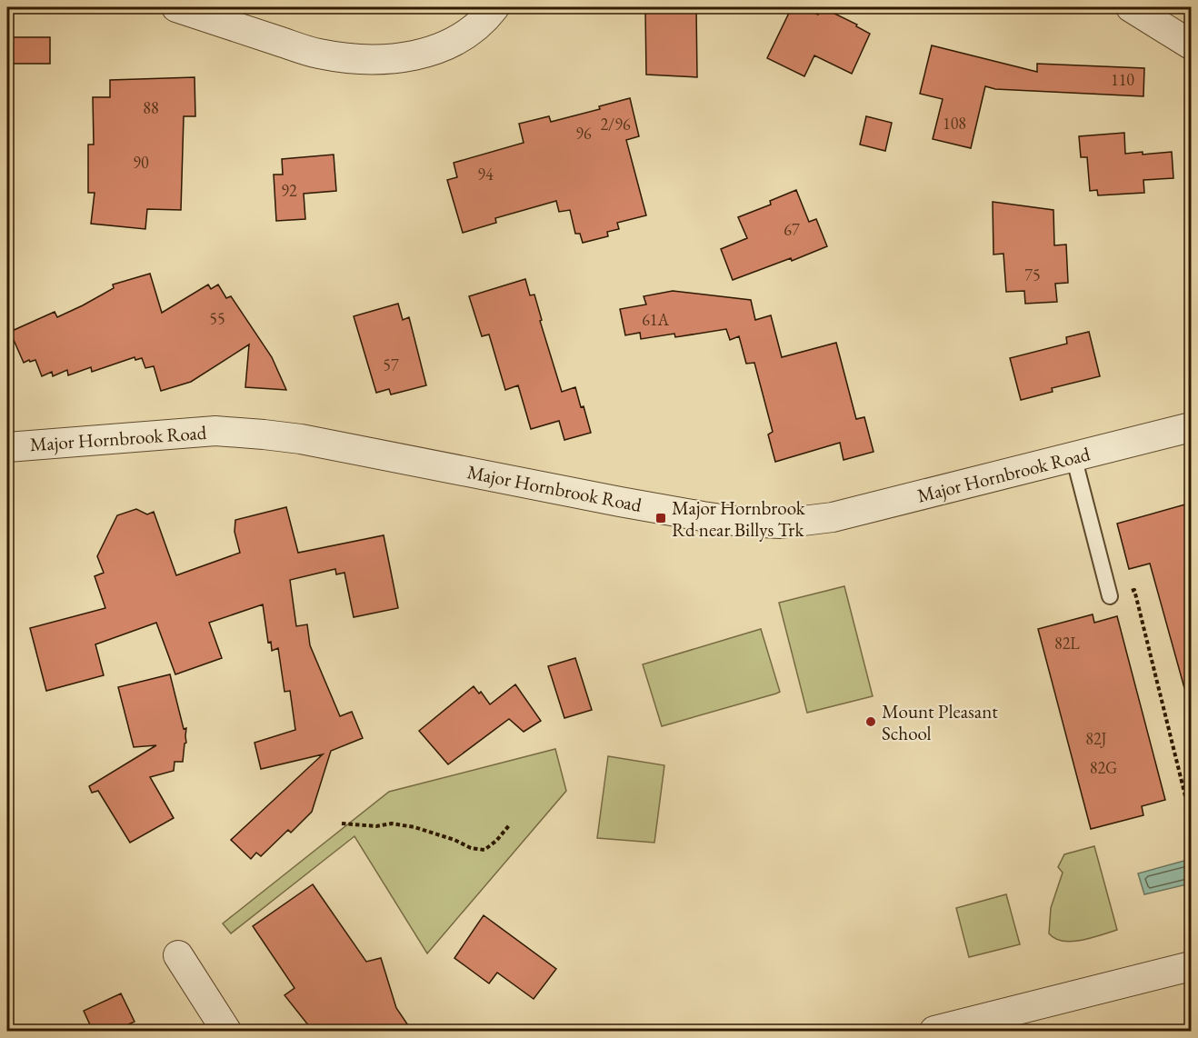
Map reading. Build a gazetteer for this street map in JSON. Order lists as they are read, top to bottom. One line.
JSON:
{"streets":{"street":["Major Hornbrook Road"]},"places":{"transit":["Major Hornbrook Rd near Billys Trk"],"other":["Mount Pleasant School"]},"house_numbers":["110","88","108","2/96","96","90","94","92","67","75","55","61A","57","82L","82J","82G"]}
